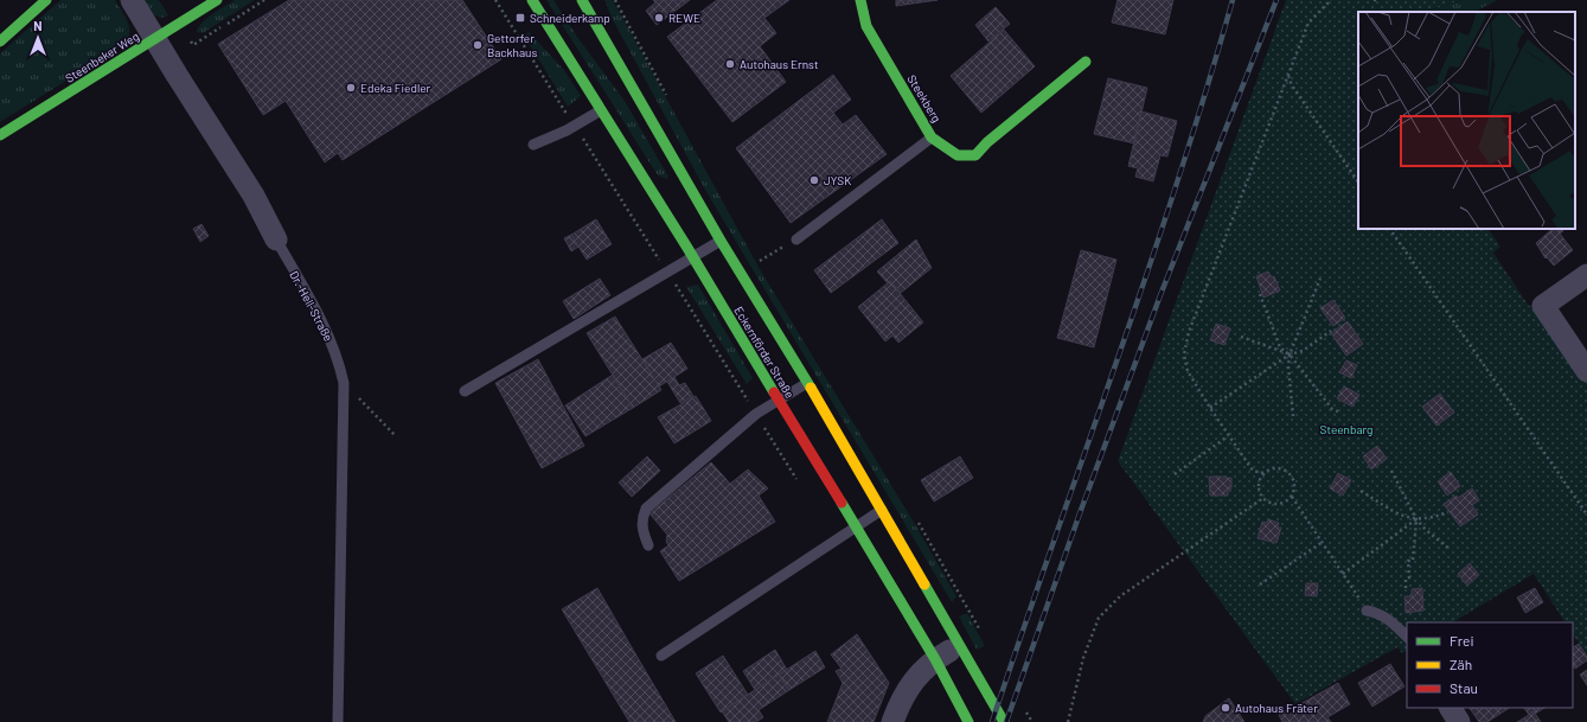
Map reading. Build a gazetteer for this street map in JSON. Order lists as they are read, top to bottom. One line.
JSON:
{"streets":{"main road":["Steenbeker Weg","Steekberg","Eckernförder Straße"],"street":["Dr.-Hell-Straße"]},"crossings":[["Steenbeker Weg","Dr.-Hell-Straße"]],"parks":["Steenbarg"],"places":{"transit":["Schneiderkamp"],"other":["REWE","Gettorfer Backhaus","Autohaus Ernst","Edeka Fiedler","JYSK","Autohaus Fräter"]},"legend":["Frei","Zäh","Stau"],"north":"top"}
